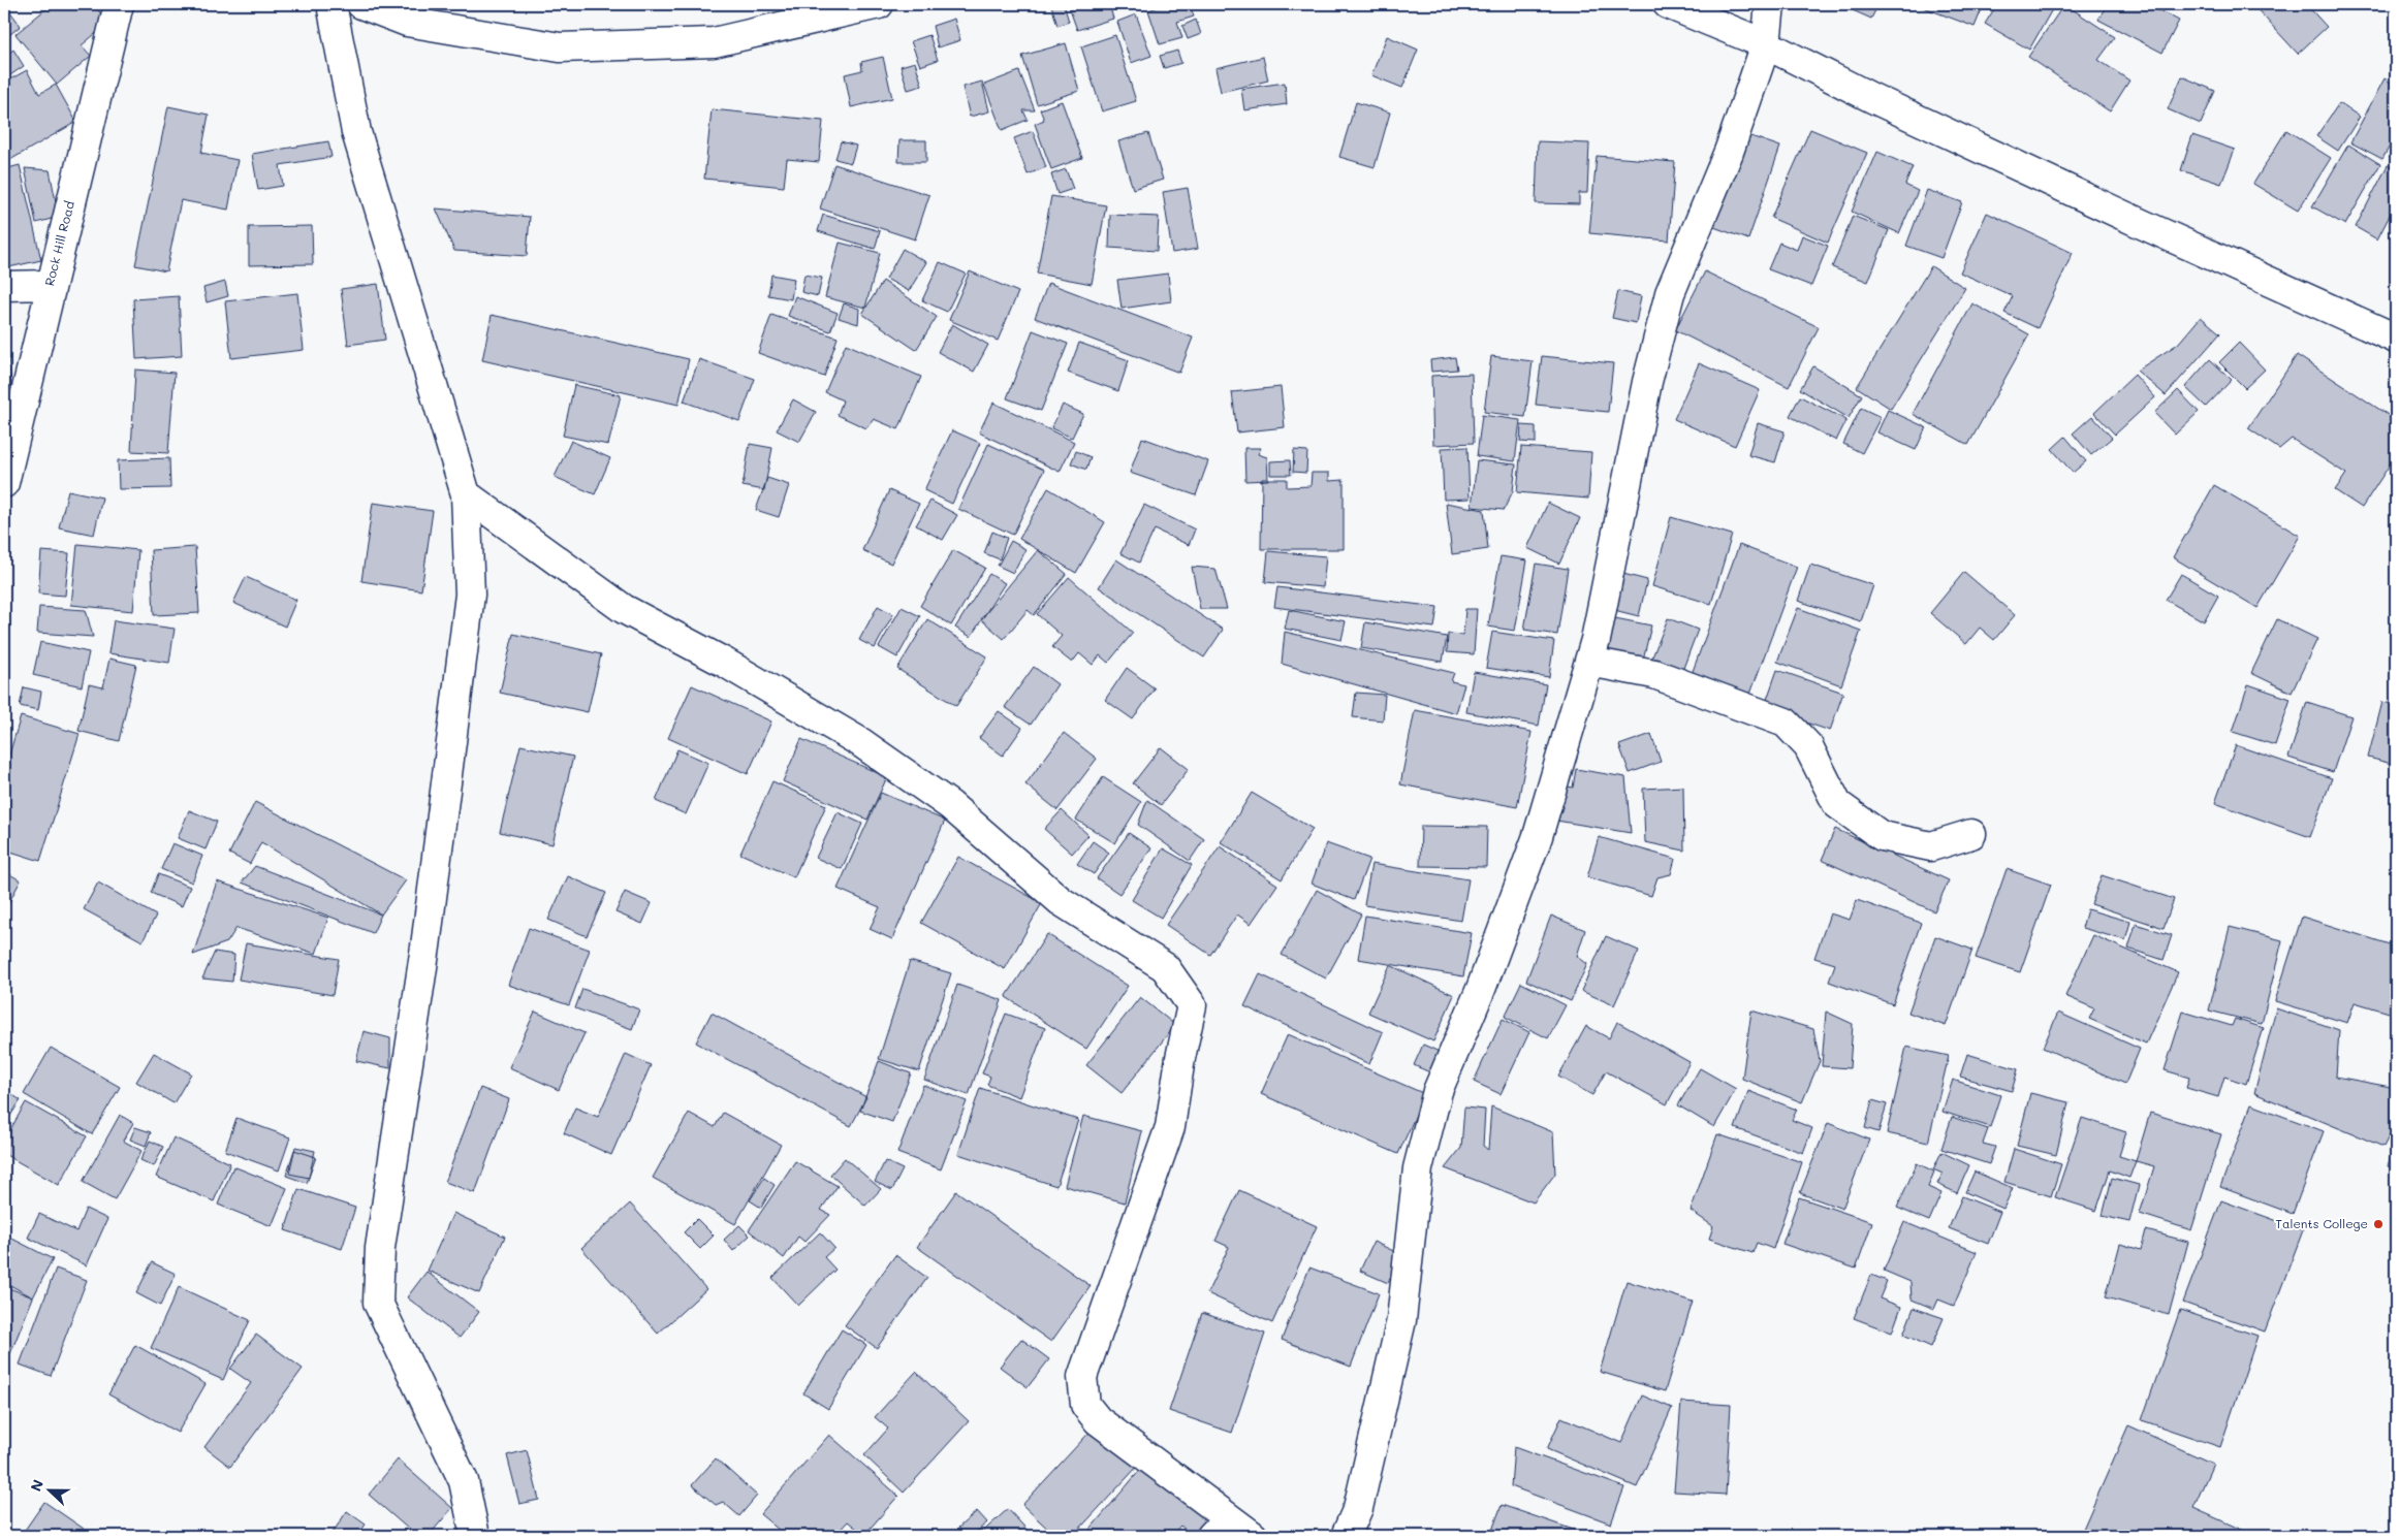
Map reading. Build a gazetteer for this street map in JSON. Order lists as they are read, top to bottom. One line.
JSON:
{"streets":{"street":["Rock Hill Road"]},"places":["Talents College"],"north":"left"}
